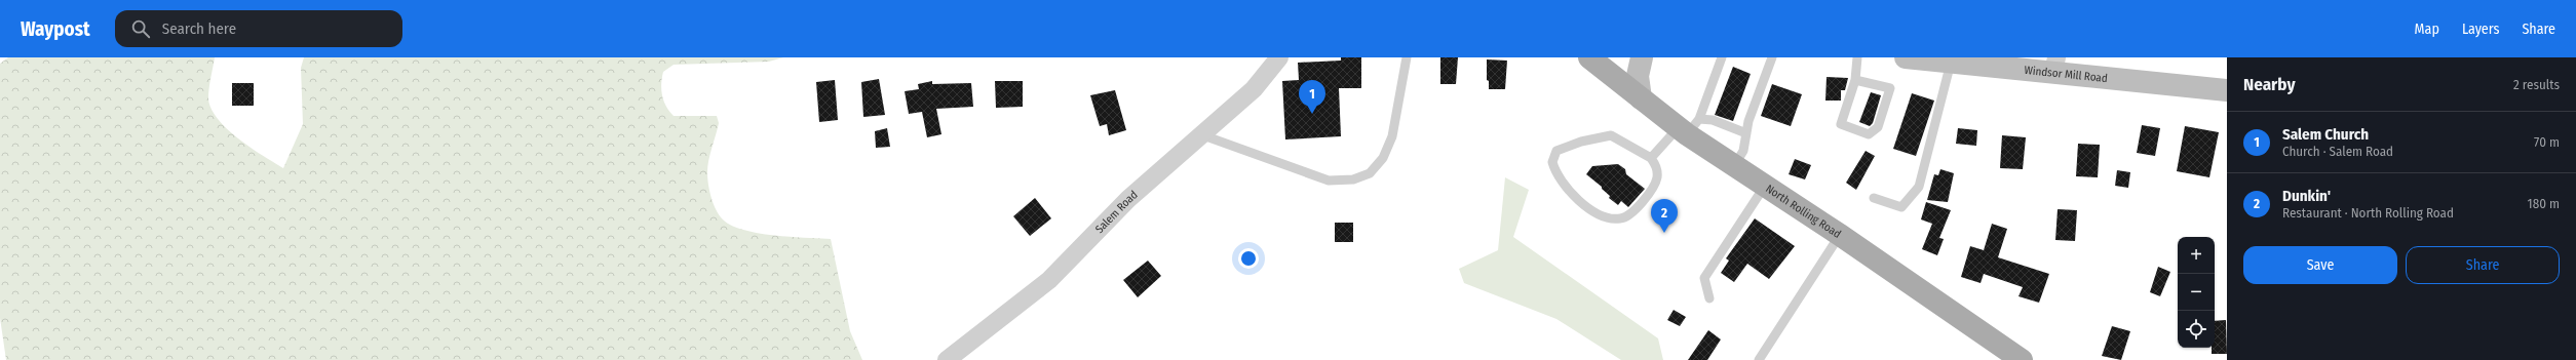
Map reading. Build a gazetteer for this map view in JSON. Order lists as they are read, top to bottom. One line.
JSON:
{"streets":{"main road":["Windsor Mill Road","North Rolling Road"],"street":["Salem Road"]},"page":{"header":"Waypost","search":"Search here","nav":["Map","Layers","Share"],"heading":["Nearby","2 results"],"pins":["1","2"],"list":[{"mark":"1","name":"Salem Church","note":"Church · Salem Road","value":"70 m"},{"mark":"2","name":"Dunkin'","note":"Restaurant · North Rolling Road","value":"180 m"}],"buttons":["Save","Share"],"map_buttons":["+","−"]}}
